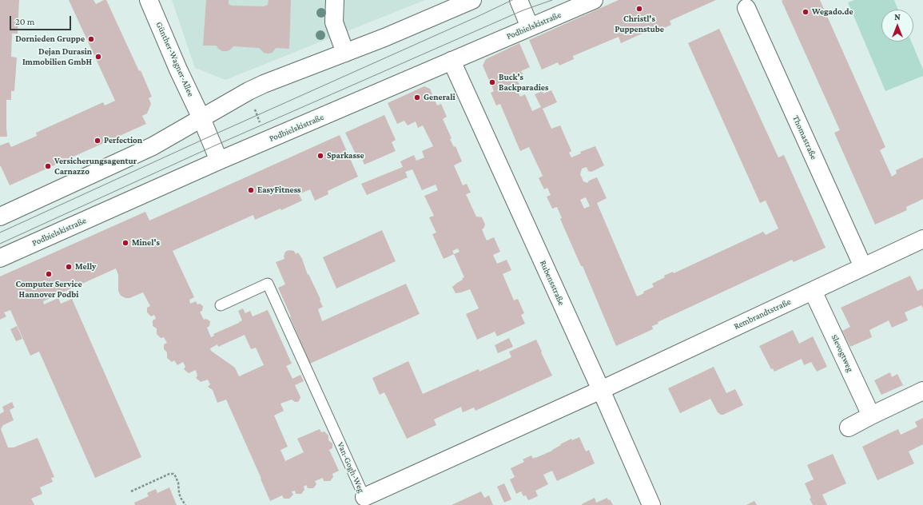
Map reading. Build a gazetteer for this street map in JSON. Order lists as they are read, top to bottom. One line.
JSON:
{"streets":{"street":["Podbielskistraße","Günther-Wagner-Allee","Thomastraße","Rubensstraße","Rembrandtstraße","Slevogtweg","Van-Gogh-Weg"]},"crossings":[["Podbielskistraße","Günther-Wagner-Allee"],["Podbielskistraße","Rubensstraße"],["Thomastraße","Rembrandtstraße"],["Rubensstraße","Rembrandtstraße"],["Rubensstraße","Van-Gogh-Weg"],["Rembrandtstraße","Slevogtweg"],["Rembrandtstraße","Van-Gogh-Weg"]],"places":["Christl's Puppenstube","Wegado.de","Dornieden Gruppe","Dejan Durasin Immobilien GmbH","Buck's Backparadies","Generali","Perfection","Sparkasse","Versicherungsagentur Carnazzo","EasyFitness","Minel's","Melly","Computer Service Hannover Podbi"],"scale_bar":"20 m","north":"top"}
